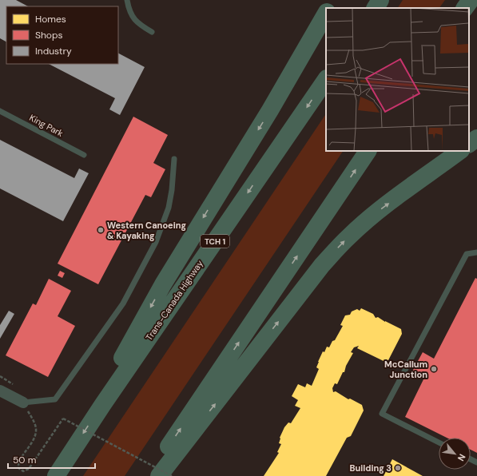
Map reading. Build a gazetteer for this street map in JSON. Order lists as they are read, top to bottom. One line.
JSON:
{"streets":{"highway":["TCH 1","Trans-Canada Highway"],"lane":["King Park"]},"places":["Western Canoeing & Kayaking","McCallum Junction","Building 3"],"legend":["Homes","Shops","Industry"],"scale_bar":"50 m","north":"bottom right"}
